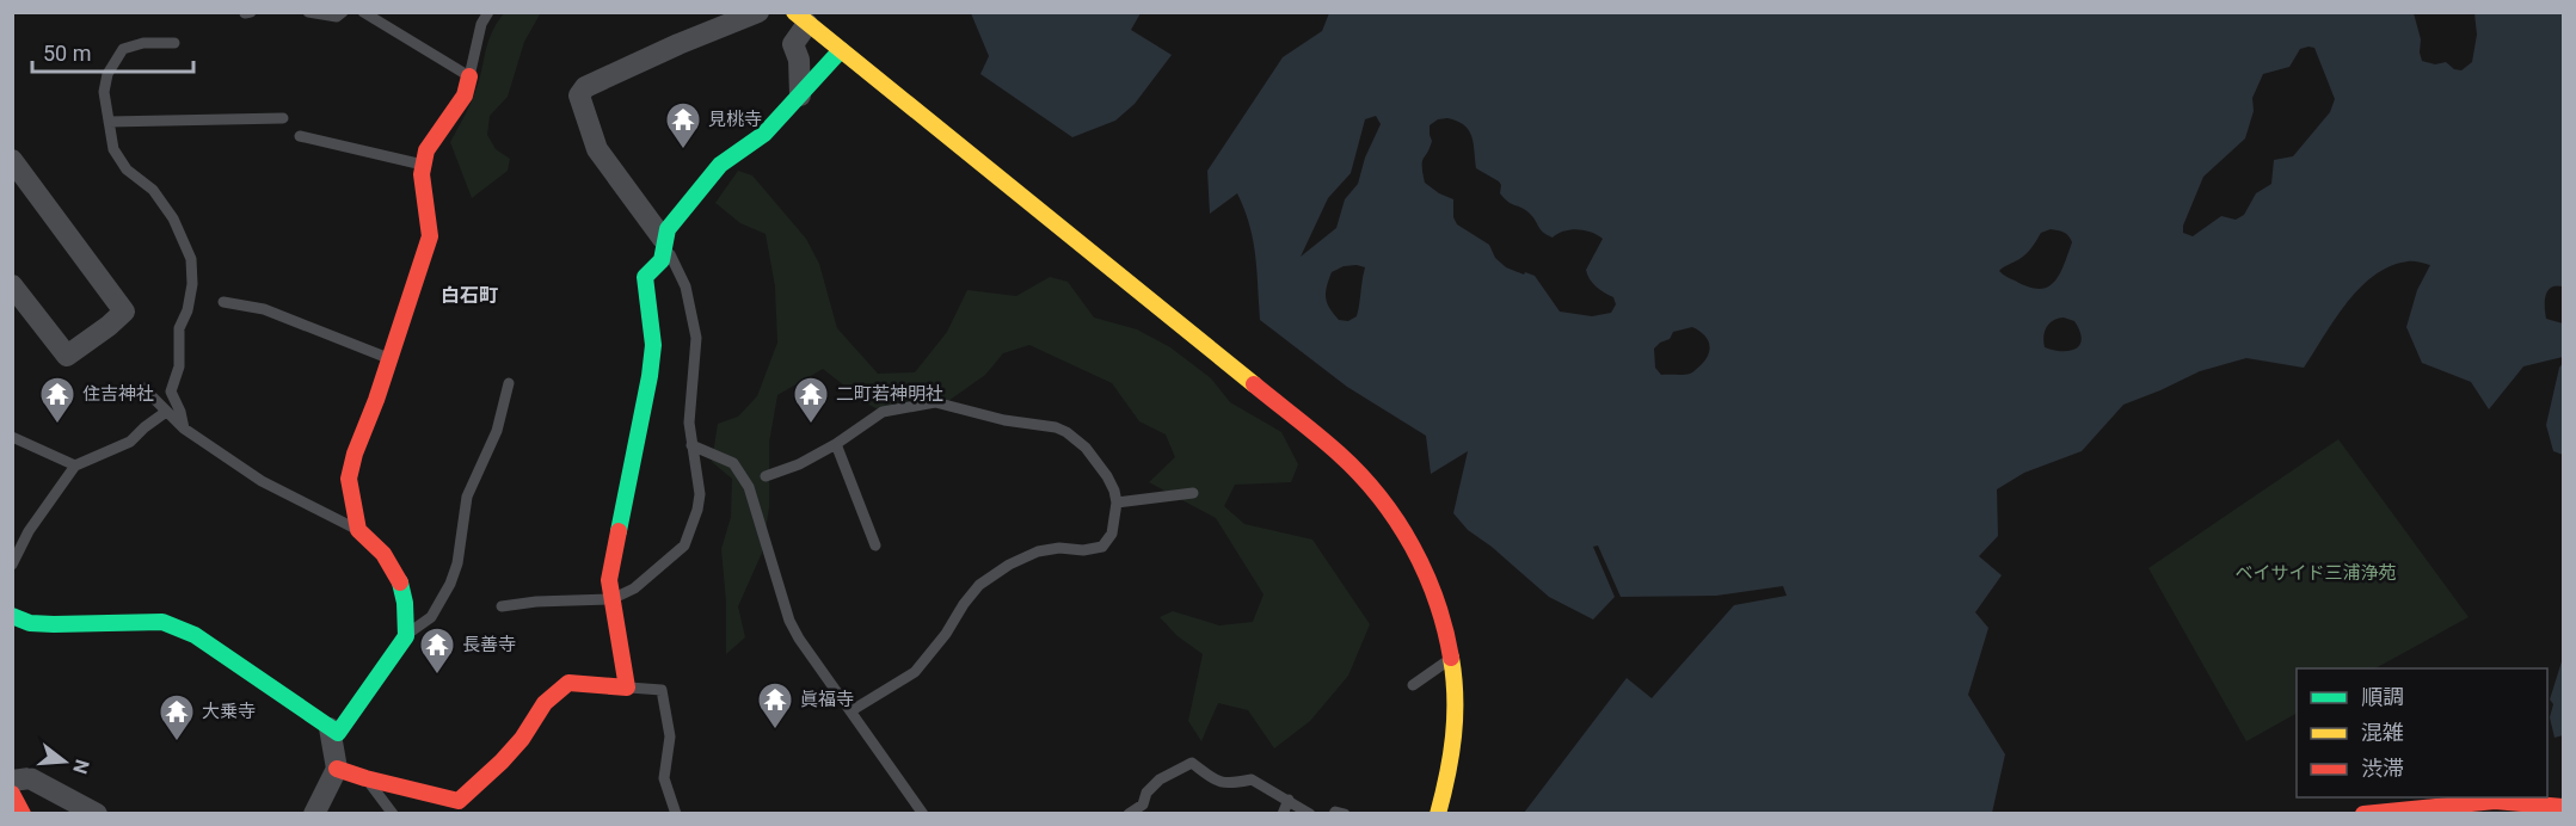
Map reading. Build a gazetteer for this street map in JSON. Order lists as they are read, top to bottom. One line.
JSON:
{"districts":["白石町"],"parks":["ベイサイド三浦浄苑"],"places":{"temple":["見桃寺","住吉神社","二町若神明社","長善寺","眞福寺","大乗寺"]},"legend":["順調","混雑","渋滞"],"scale_bar":"50 m","north":"right"}
